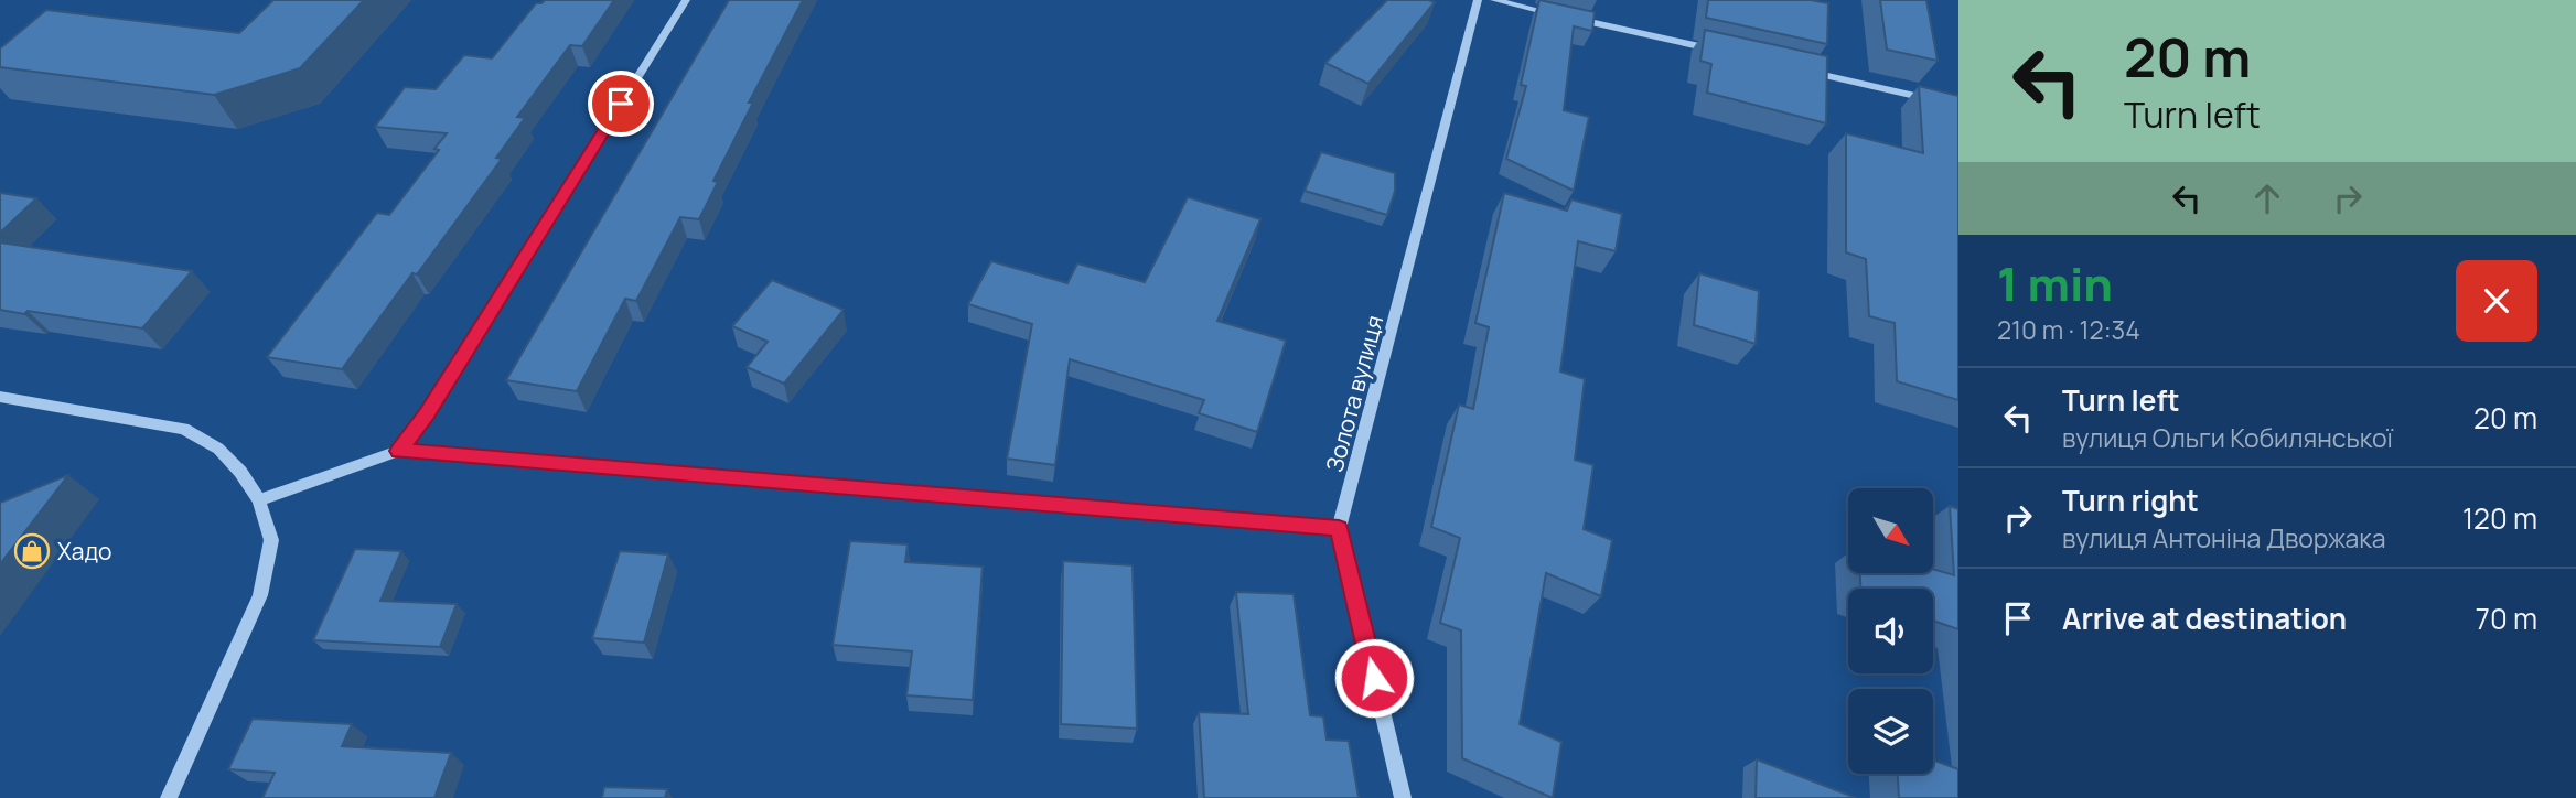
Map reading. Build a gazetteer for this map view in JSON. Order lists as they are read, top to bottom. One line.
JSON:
{"streets":{"street":["Золота вулиця"]},"places":{"shop":["Хадо"]},"north":"bottom right","page":{"turn":["20 m","Turn left"],"heading":["1 min","210 m · 12:34"],"list":[{"name":"Turn left","note":"вулиця Ольги Кобилянської","value":"20 m"},{"name":"Turn right","note":"вулиця Антоніна Дворжака","value":"120 m"},{"name":"Arrive at destination","value":"70 m"}]}}
